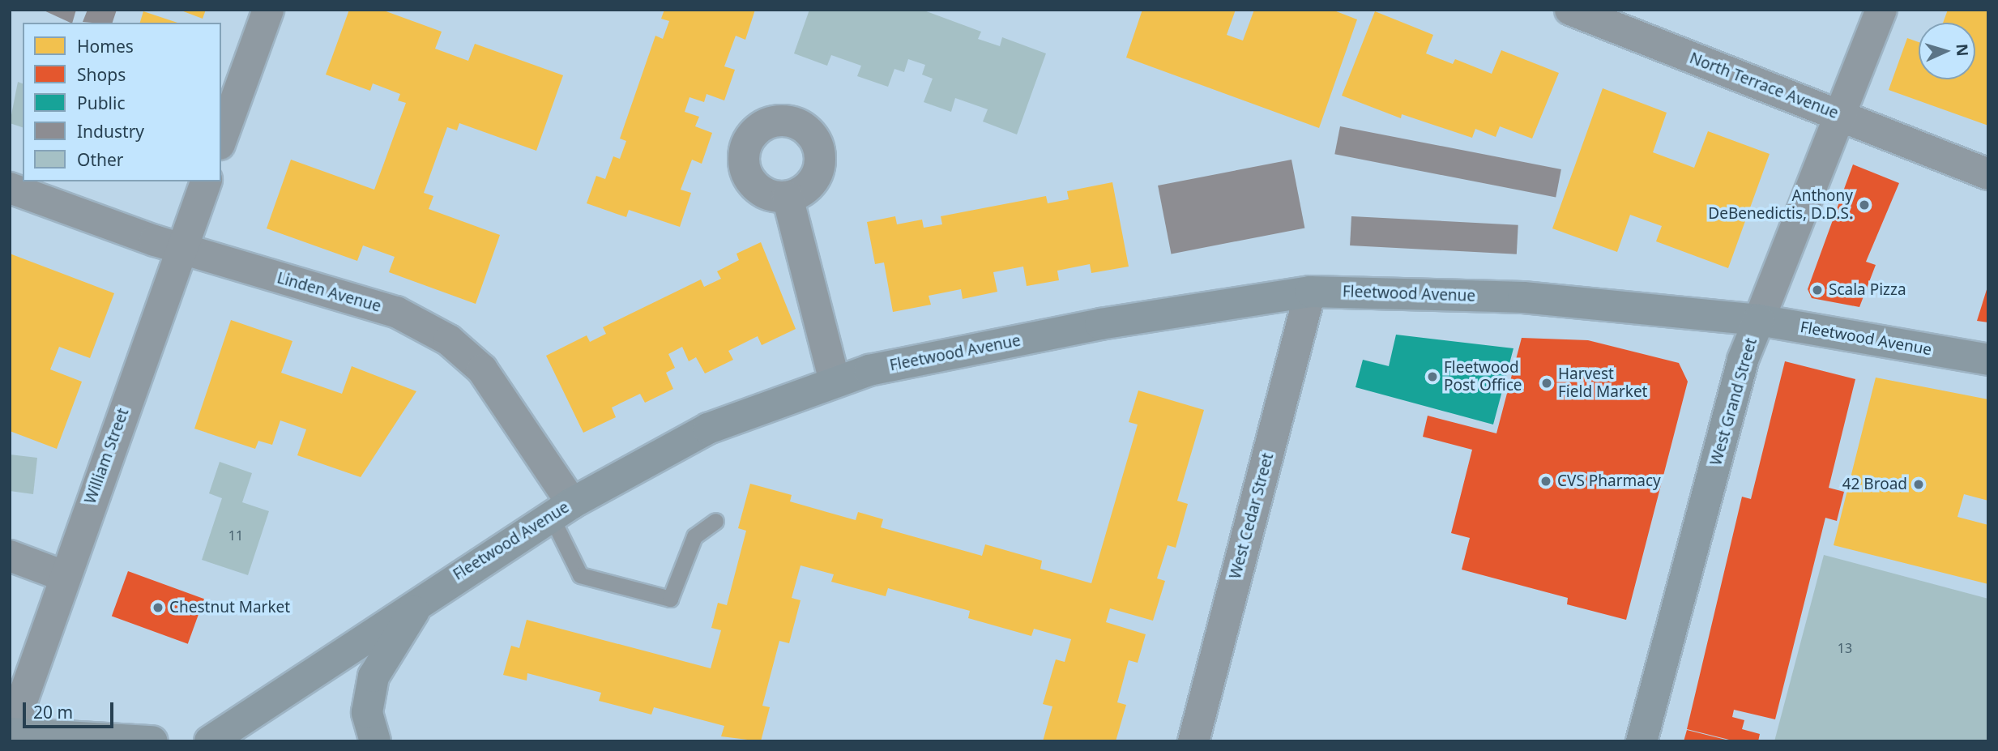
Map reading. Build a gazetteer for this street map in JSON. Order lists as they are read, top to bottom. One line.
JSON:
{"streets":{"street":["North Terrace Avenue","Linden Avenue","Fleetwood Avenue","West Grand Street","William Street","West Cedar Street"]},"crossings":[["North Terrace Avenue","West Grand Street"],["Linden Avenue","Fleetwood Avenue"],["Linden Avenue","William Street"],["Fleetwood Avenue","West Grand Street"],["Fleetwood Avenue","West Cedar Street"]],"places":["Anthony DeBenedictis, D.D.S.","Scala Pizza","Fleetwood Post Office","Harvest Field Market","CVS Pharmacy","42 Broad","Chestnut Market"],"house_numbers":["11","13"],"legend":["Homes","Shops","Public","Industry","Other"],"scale_bar":"20 m","north":"right"}
